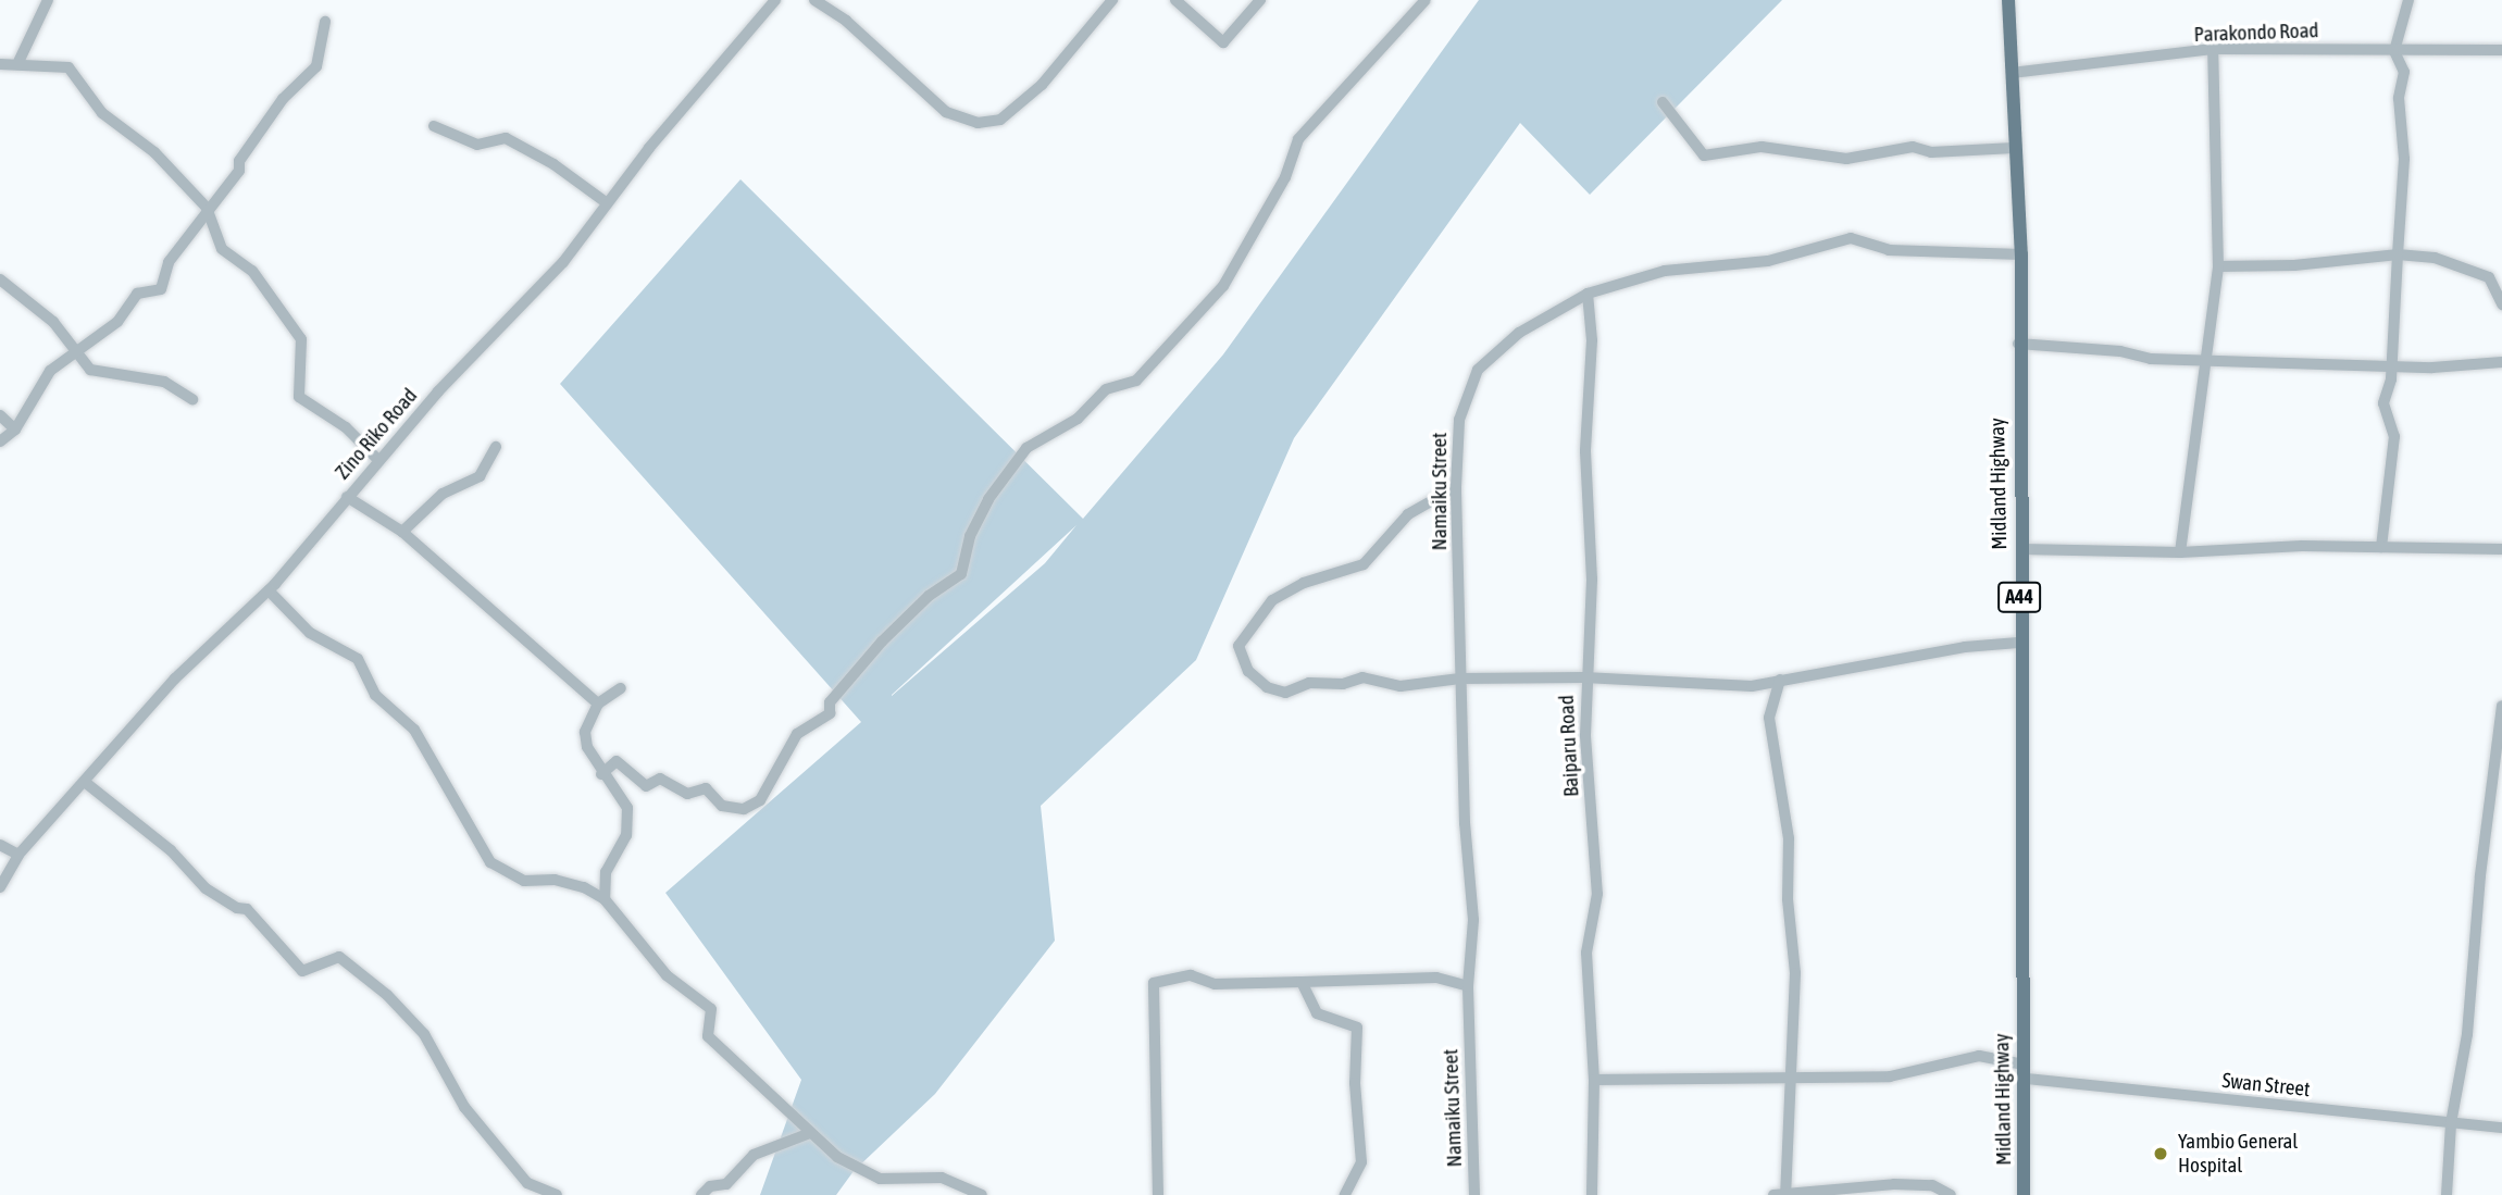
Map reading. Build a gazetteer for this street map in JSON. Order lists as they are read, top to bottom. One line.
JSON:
{"streets":{"main road":["Midland Highway","A44"],"street":["Parakondo Road","Zino Riko Road","Namaiku Street","Baiparu Road","Swan Street"]},"crossings":[["Parakondo Road","Midland Highway"],["Midland Highway","Namaiku Street"],["Midland Highway","Swan Street"],["Namaiku Street","Baiparu Road"],["Baiparu Road","Swan Street"]],"places":["Yambio General Hospital"]}
